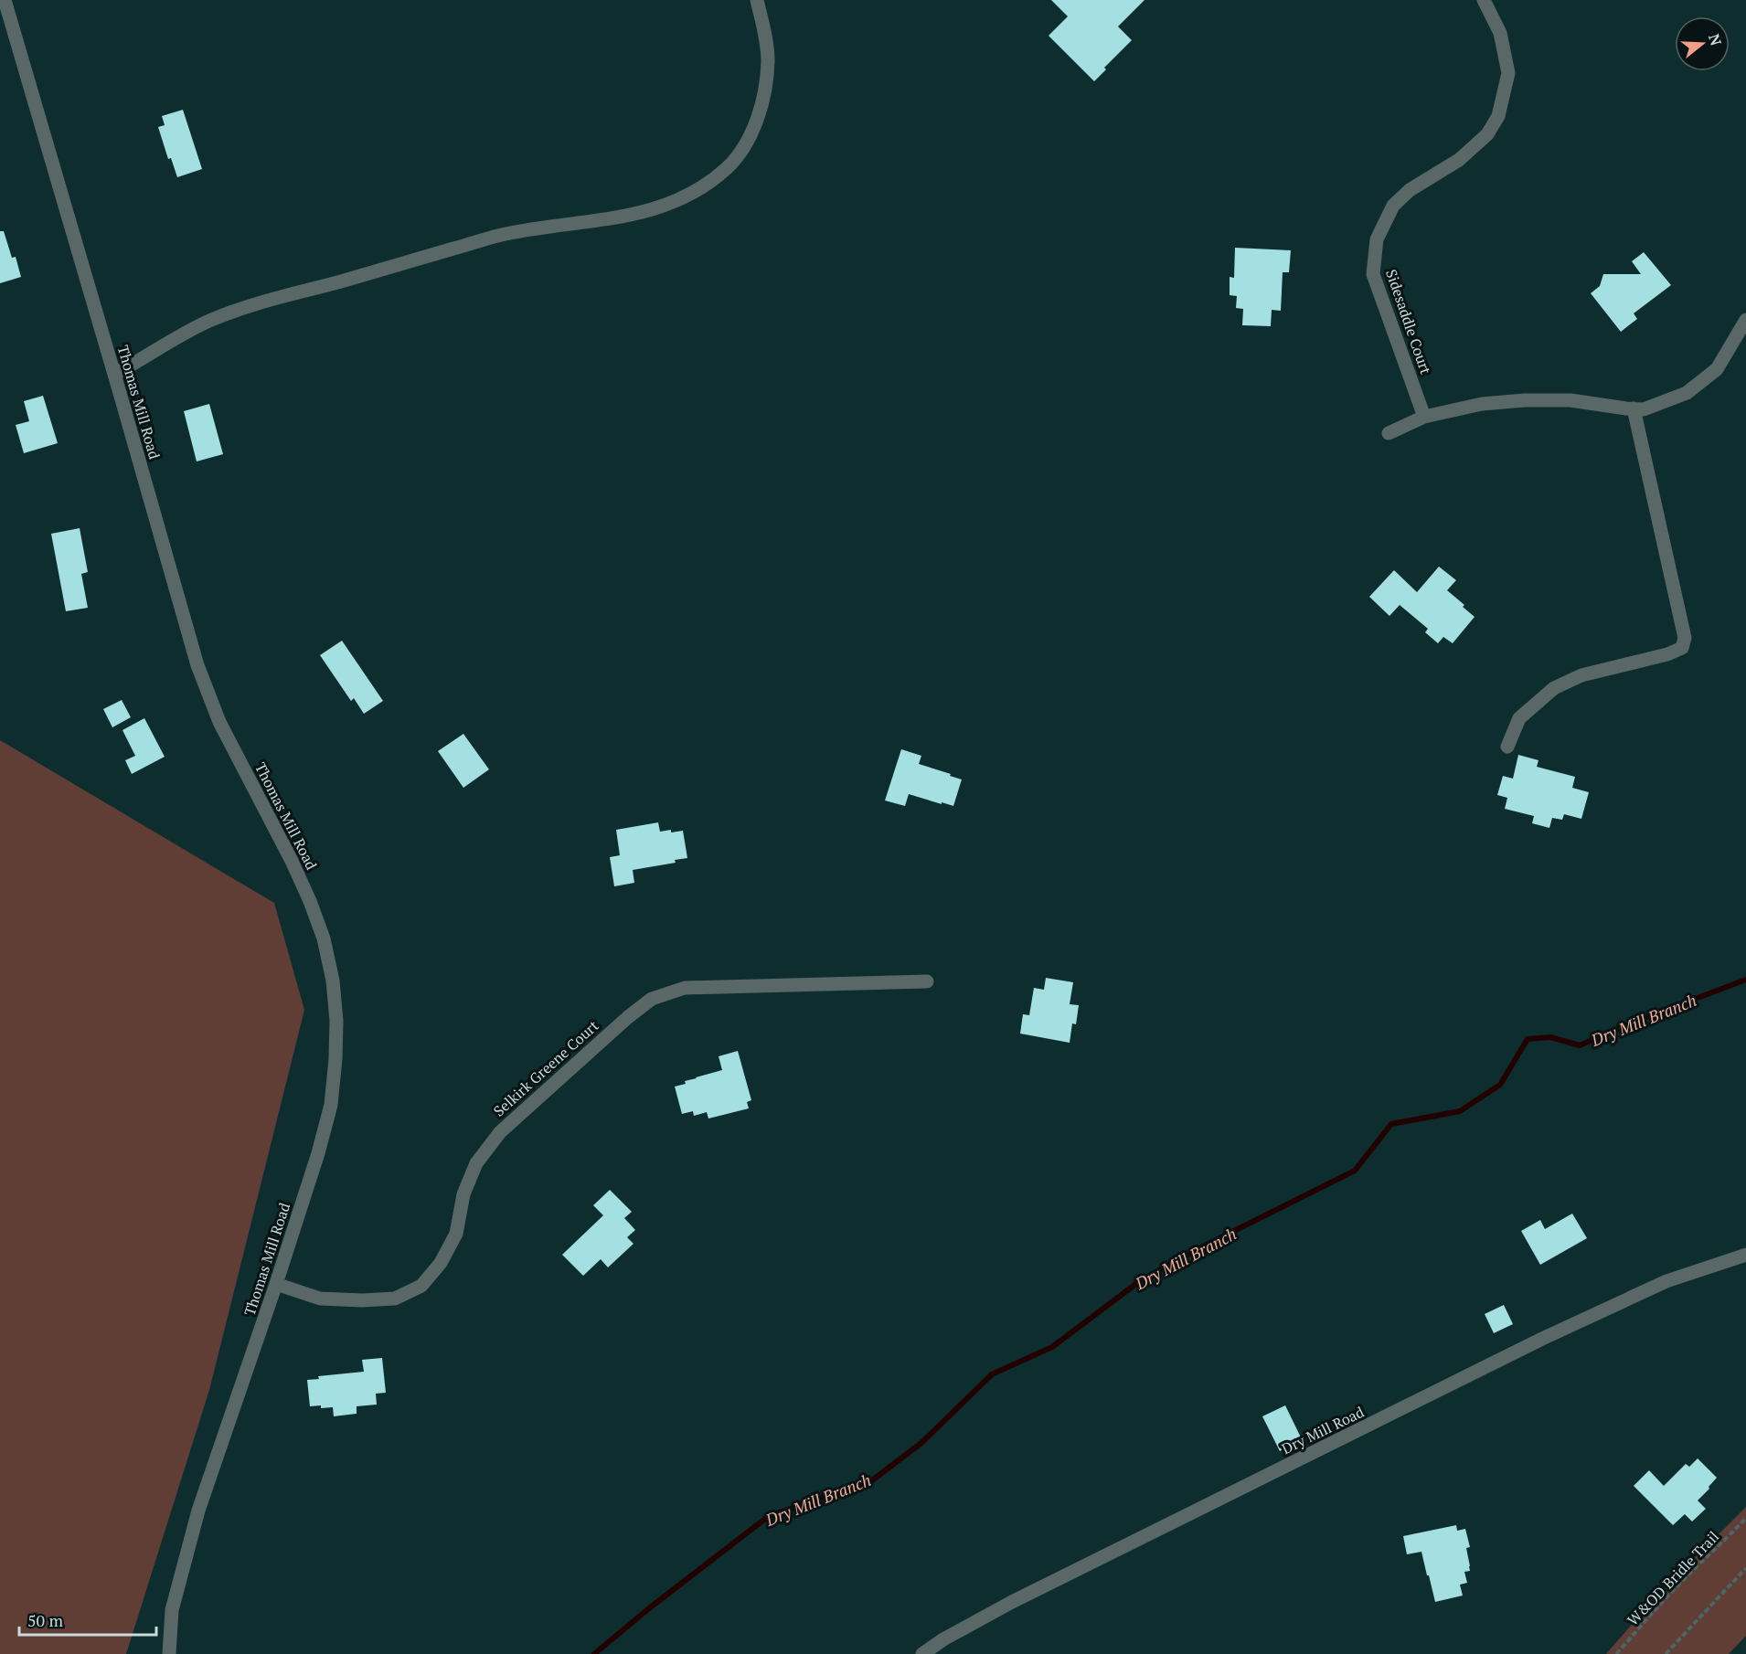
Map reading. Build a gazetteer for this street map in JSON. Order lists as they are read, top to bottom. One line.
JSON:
{"streets":{"street":["Sidesaddle Court","Thomas Mill Road","Selkirk Greene Court","Dry Mill Road"],"path":["W&OD Bridle Trail"]},"crossings":[["Thomas Mill Road","Selkirk Greene Court"]],"water":["Dry Mill Branch"],"scale_bar":"50 m","north":"right"}
